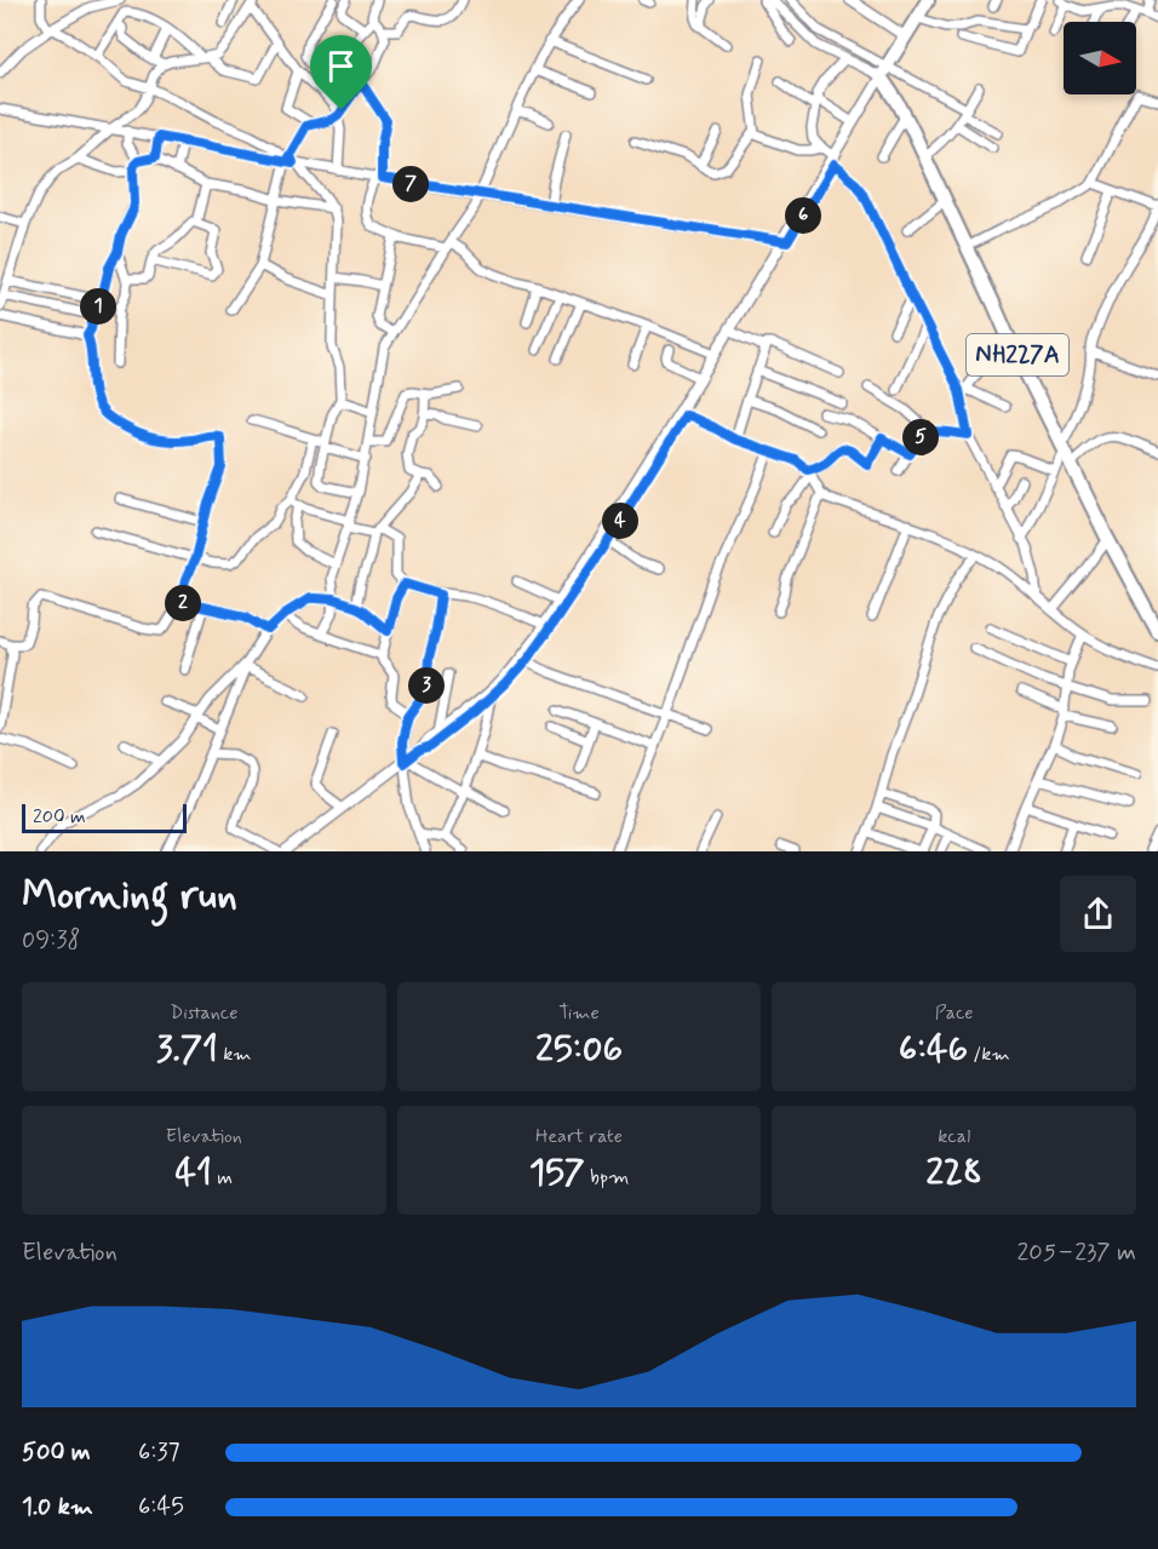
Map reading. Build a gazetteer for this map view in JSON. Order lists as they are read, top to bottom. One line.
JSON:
{"streets":{"highway":["NH227A"]},"scale_bar":"200 m","north":"right","page":{"pins":["7","6","1","5","4","2","3"],"scale":"200 m","heading":["Morning run","09:38"],"stats":[["Distance","3.71 km"],["Time","25:06"],["Pace","6:46 /km"],["Elevation","41 m"],["Heart rate","157 bpm"],["kcal","228"]],"chart":["Elevation","205–237 m"],"list":[{"name":"500 m","note":"6:37"},{"name":"1.0 km","note":"6:45"}]}}
